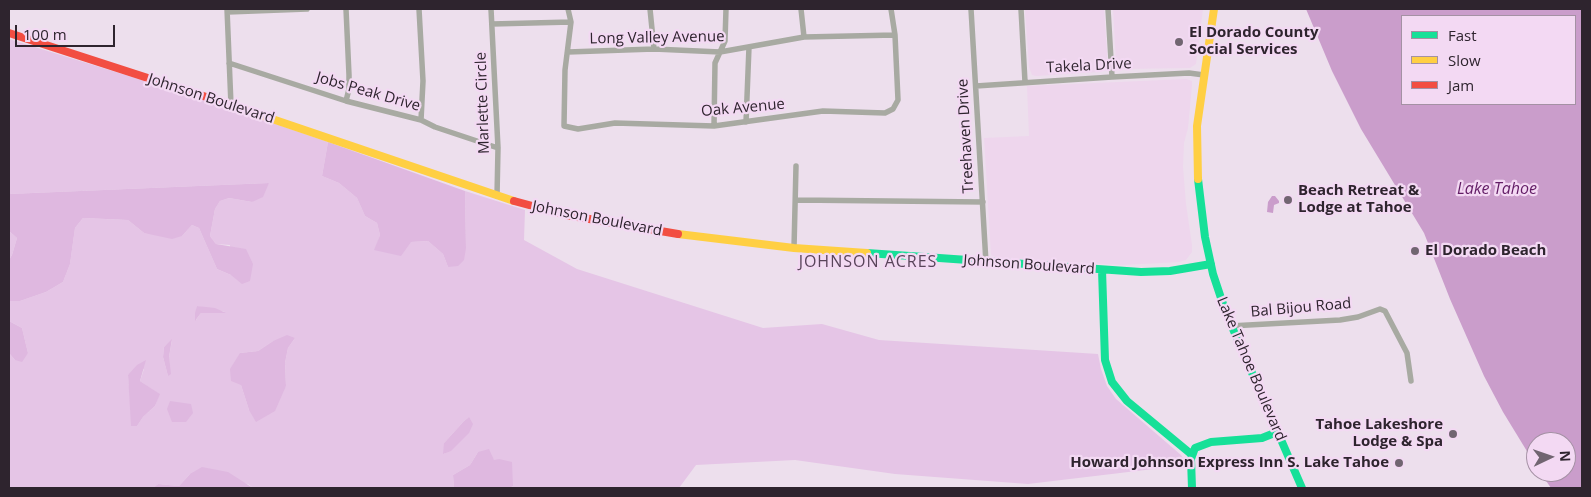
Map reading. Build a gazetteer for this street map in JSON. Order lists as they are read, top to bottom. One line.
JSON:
{"streets":{"main road":["Johnson Boulevard","Lake Tahoe Boulevard"],"street":["Long Valley Avenue","Takela Drive","Jobs Peak Drive","Marlette Circle","Oak Avenue","Treehaven Drive","Bal Bijou Road"]},"crossings":[["Long Valley Avenue","Oak Avenue"],["Takela Drive","Treehaven Drive"],["Takela Drive","Lake Tahoe Boulevard"],["Jobs Peak Drive","Marlette Circle"],["Johnson Boulevard","Marlette Circle"],["Johnson Boulevard","Treehaven Drive"],["Johnson Boulevard","Lake Tahoe Boulevard"],["Bal Bijou Road","Lake Tahoe Boulevard"]],"districts":["JOHNSON ACRES"],"water":["Lake Tahoe"],"places":["El Dorado County Social Services","Beach Retreat & Lodge at Tahoe","El Dorado Beach","Tahoe Lakeshore Lodge & Spa","Howard Johnson Express Inn S. Lake Tahoe"],"legend":["Fast","Slow","Jam"],"scale_bar":"100 m","north":"right"}
